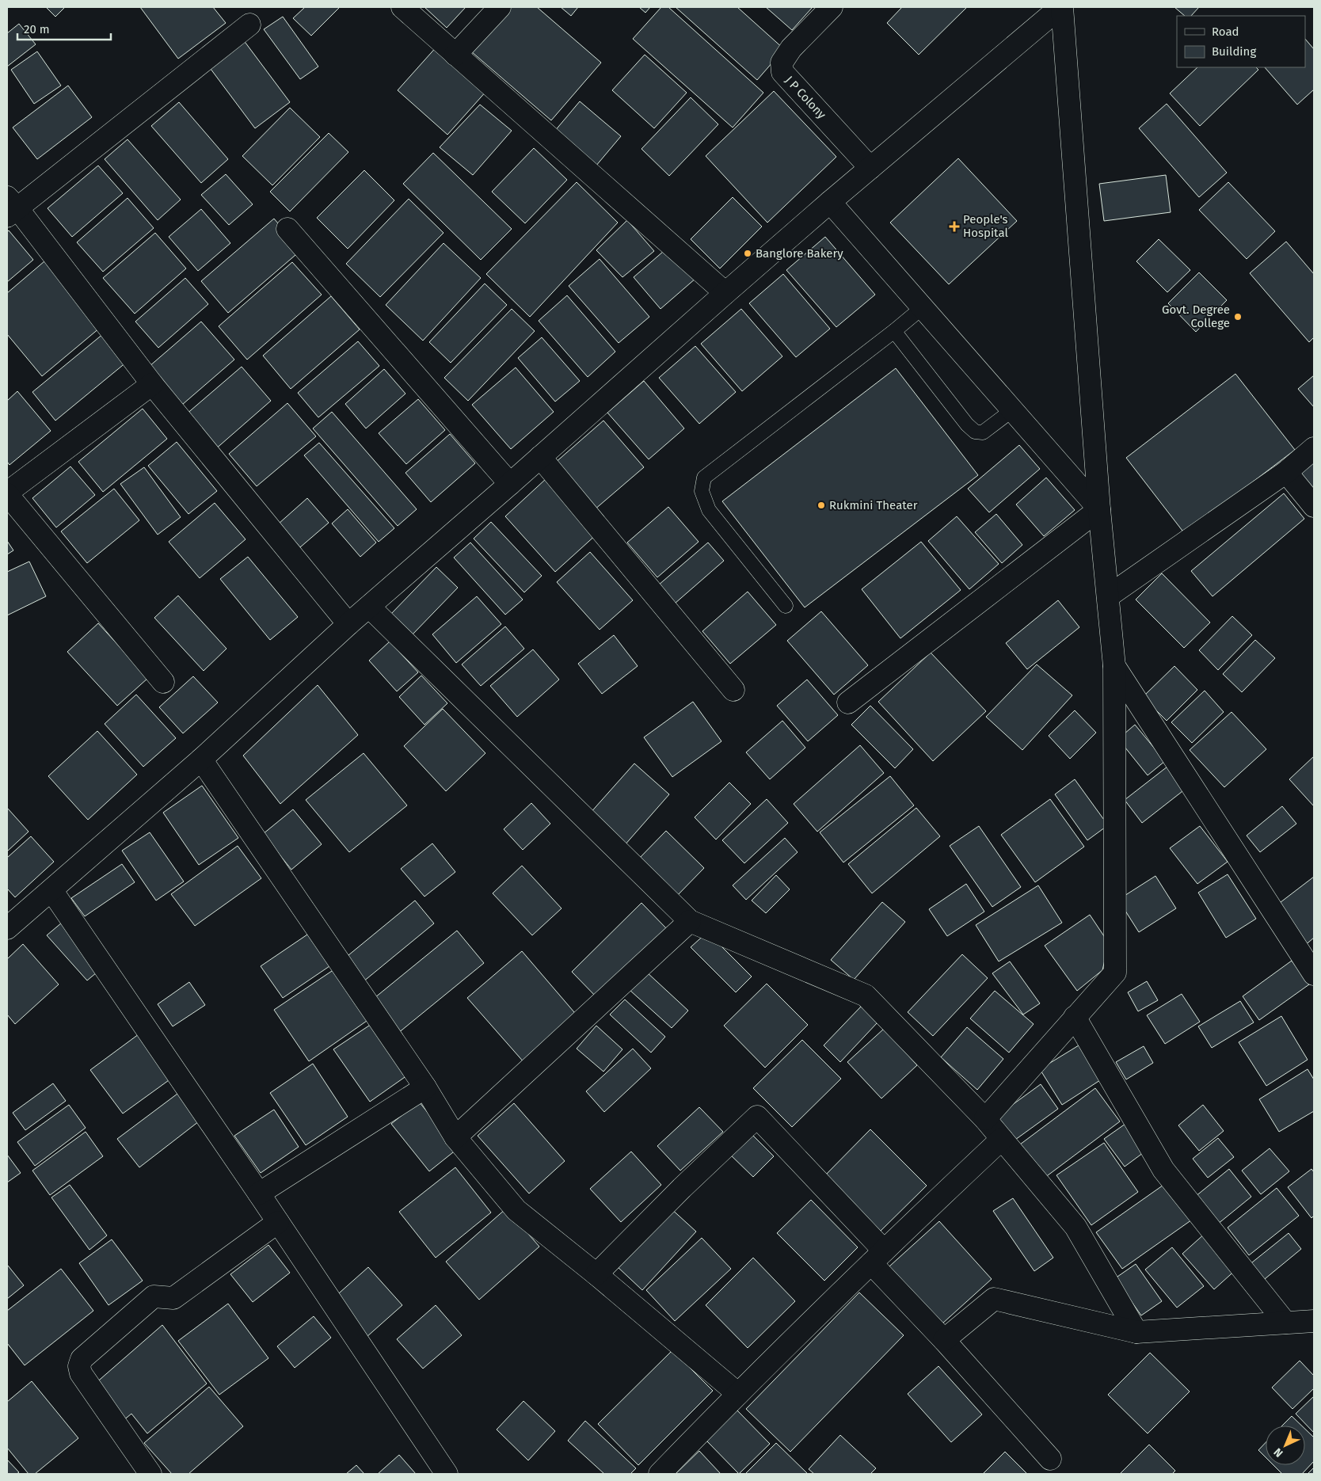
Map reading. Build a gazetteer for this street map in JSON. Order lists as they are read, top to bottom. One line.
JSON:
{"streets":{"street":["J P Colony"]},"places":{"health":["People's Hospital"],"other":["Banglore Bakery","Govt. Degree College","Rukmini Theater"]},"legend":["Road","Building"],"scale_bar":"20 m","north":"bottom left"}
